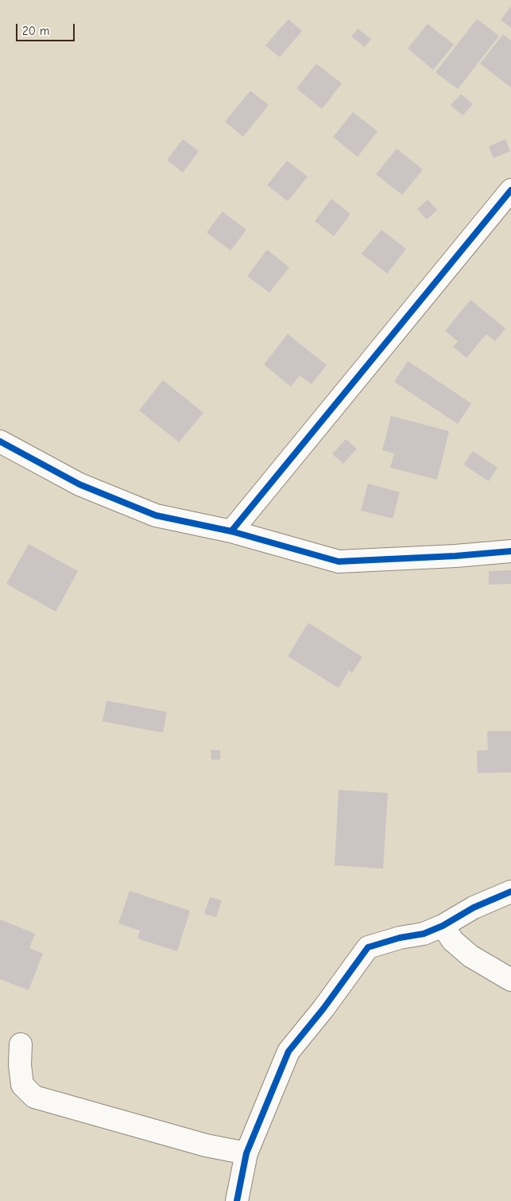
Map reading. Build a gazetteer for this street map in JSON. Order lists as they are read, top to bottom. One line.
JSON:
{"scale_bar":"20 m"}
